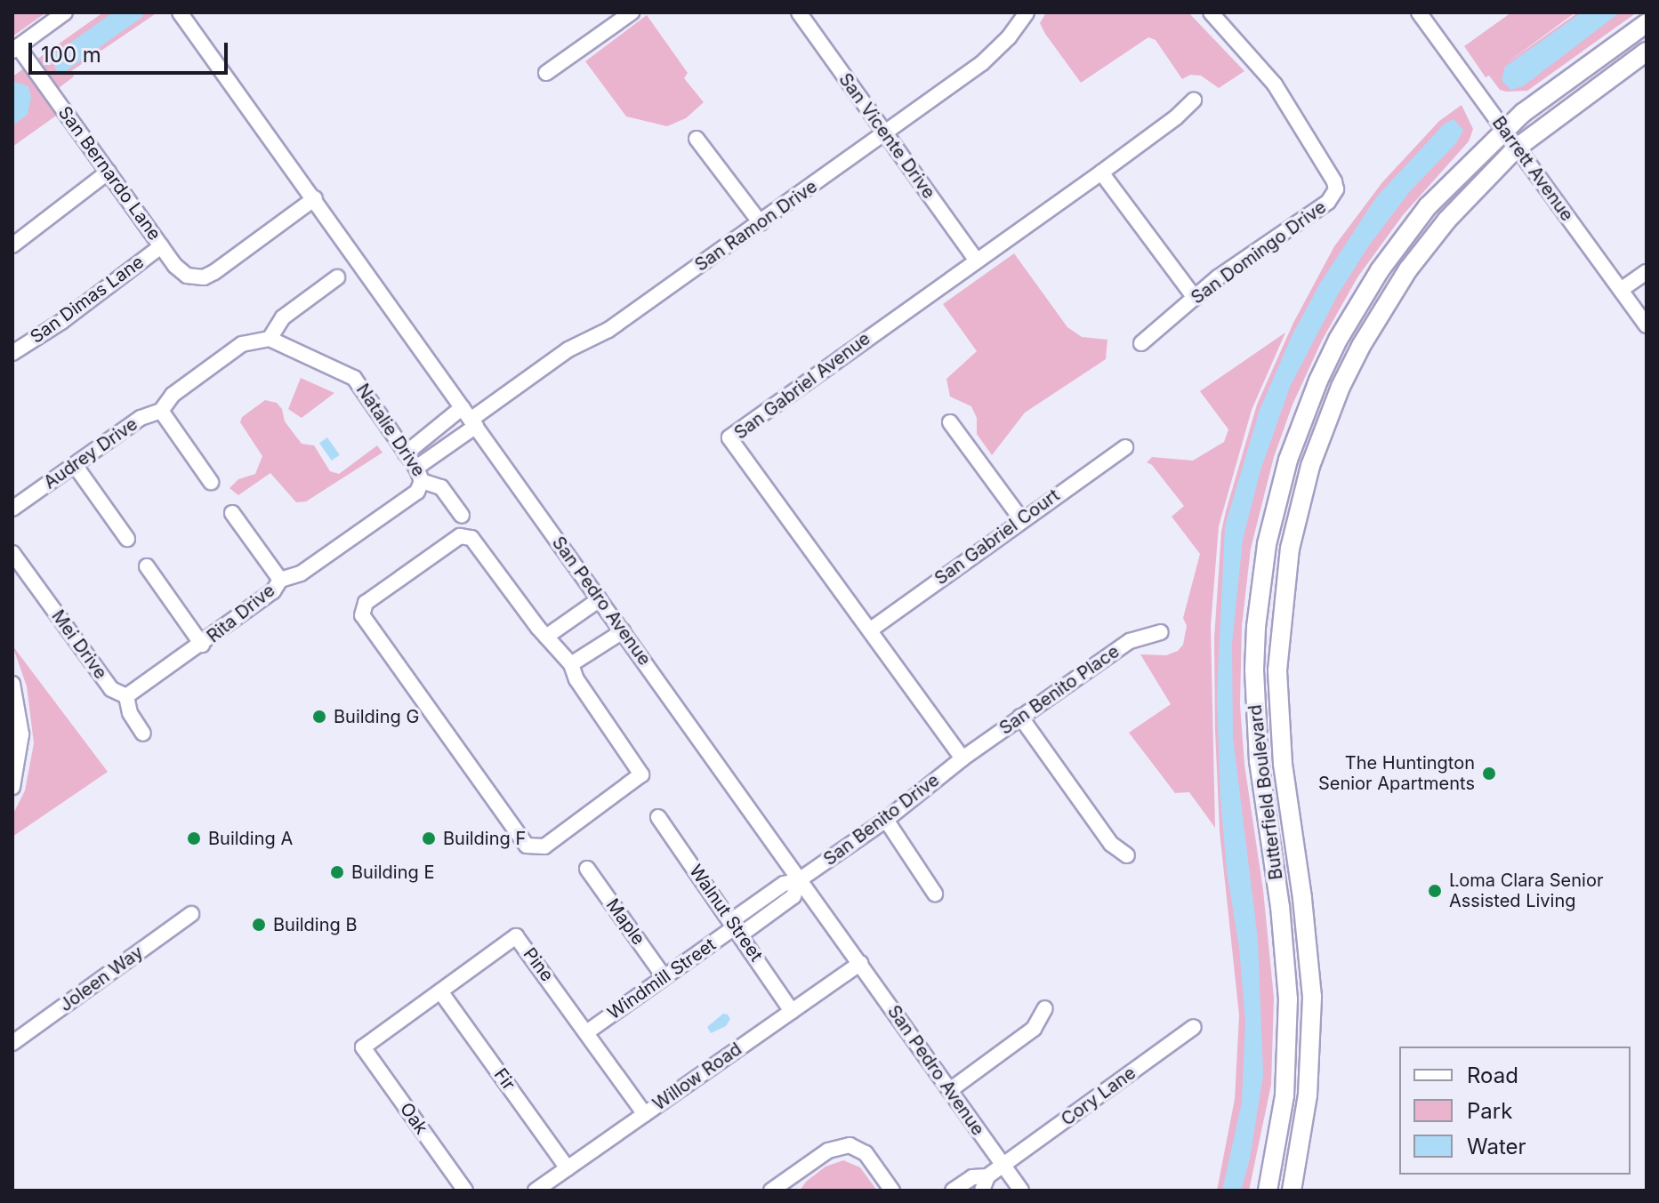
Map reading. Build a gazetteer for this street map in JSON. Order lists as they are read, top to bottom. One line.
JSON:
{"streets":{"main road":["Butterfield Boulevard"],"street":["San Vicente Drive","Barrett Avenue","San Bernardo Lane","San Ramon Drive","San Domingo Drive","San Dimas Lane","San Gabriel Avenue","Natalie Drive","Audrey Drive","San Gabriel Court","San Pedro Avenue","Rita Drive","Mei Drive","San Benito Place","San Benito Drive","Walnut Street","Maple","Pine","Joleen Way","Windmill Street","Willow Road","Fir","Cory Lane","Oak"]},"crossings":[["San Vicente Drive","San Ramon Drive"],["San Vicente Drive","San Gabriel Avenue"],["Barrett Avenue","Butterfield Boulevard"],["San Bernardo Lane","San Dimas Lane"],["San Bernardo Lane","San Pedro Avenue"],["San Ramon Drive","Natalie Drive"],["San Ramon Drive","San Pedro Avenue"],["San Ramon Drive","Rita Drive"],["San Gabriel Avenue","San Gabriel Court"],["San Gabriel Avenue","San Benito Place"],["San Gabriel Avenue","San Benito Drive"],["Natalie Drive","Audrey Drive"],["Natalie Drive","Rita Drive"],["San Pedro Avenue","San Benito Drive"],["San Pedro Avenue","Windmill Street"],["San Pedro Avenue","Willow Road"],["San Pedro Avenue","Cory Lane"],["Rita Drive","Mei Drive"],["San Benito Place","San Benito Drive"],["San Benito Drive","Windmill Street"],["Walnut Street","Windmill Street"],["Walnut Street","Willow Road"],["Maple","Windmill Street"],["Pine","Windmill Street"],["Pine","Willow Road"],["Pine","Fir"],["Pine","Oak"],["Willow Road","Fir"]],"places":["Building G","The Huntington Senior Apartments","Building A","Building F","Building E","Loma Clara Senior Assisted Living","Building B"],"legend":["Road","Park","Water"],"scale_bar":"100 m"}
